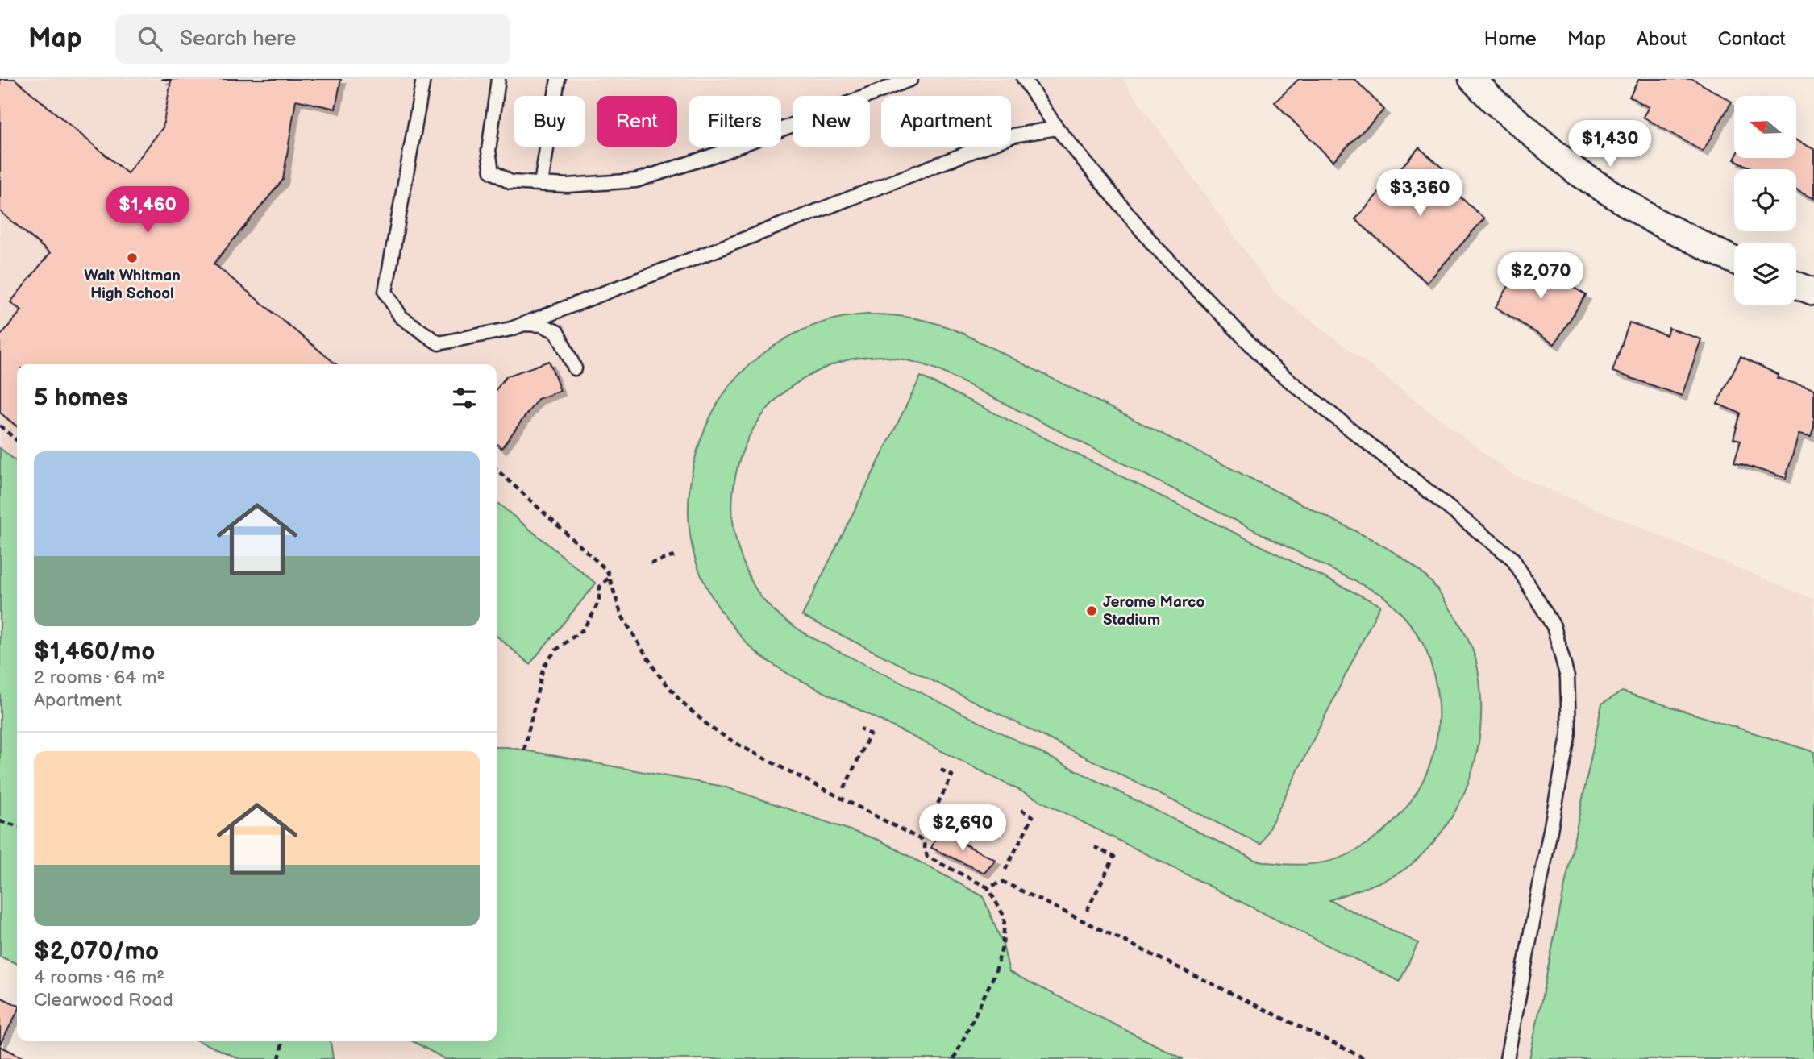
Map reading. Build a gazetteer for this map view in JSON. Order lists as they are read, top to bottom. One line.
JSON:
{"places":["Walt Whitman High School","Jerome Marco Stadium"],"north":"left","page":{"header":"Map","search":"Search here","nav":["Home","Map","About","Contact"],"chip":["Buy","Rent","Filters","New","Apartment"],"price":["$1,430","$3,360","$1,460","$2,070","$2,690"],"heading":"5 homes","list":[{"name":"$1,460/mo","note":"2 rooms · 64 m² · Apartment"},{"name":"$2,070/mo","note":"4 rooms · 96 m² · Clearwood Road"}]}}
